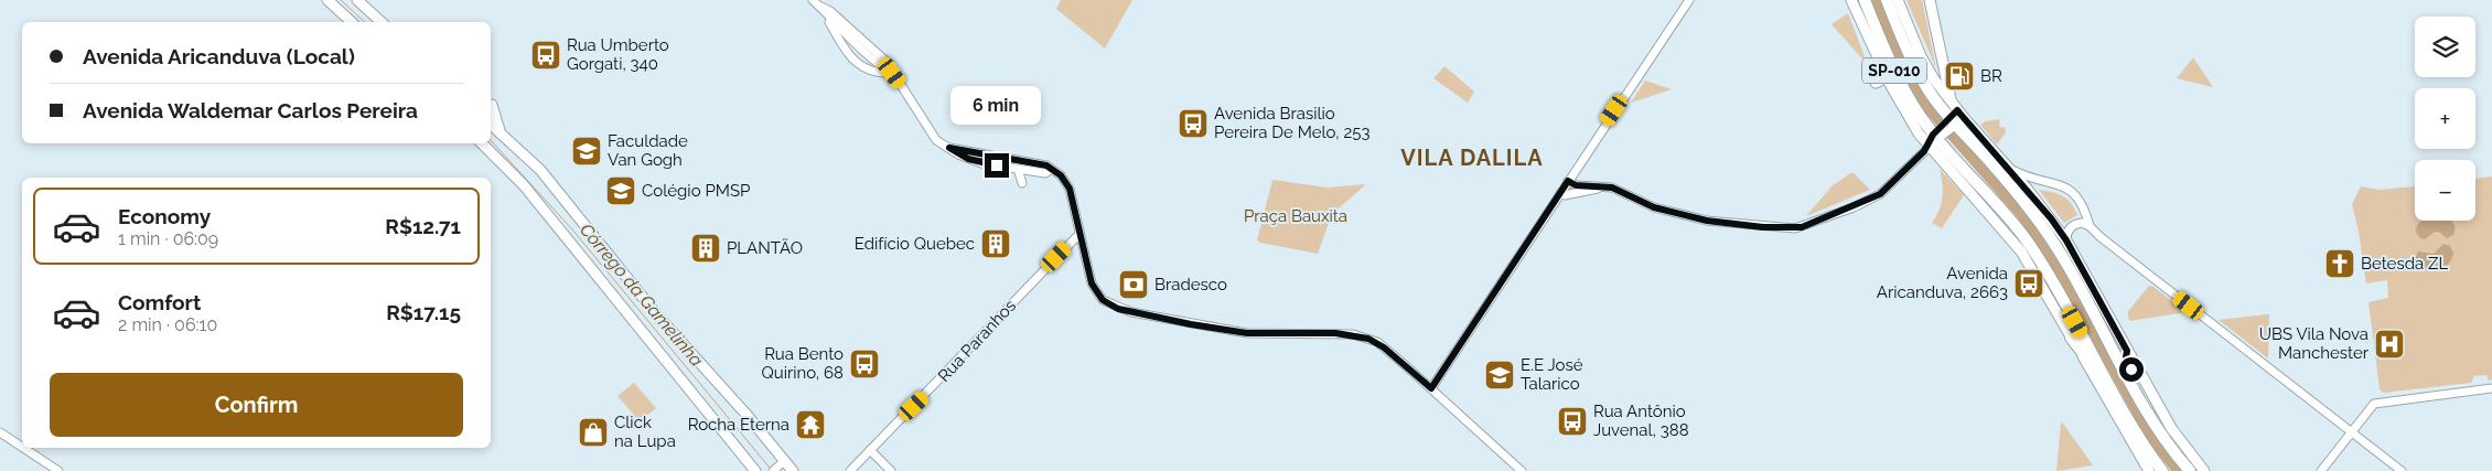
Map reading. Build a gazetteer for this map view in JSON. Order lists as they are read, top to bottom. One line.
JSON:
{"streets":{"highway":["SP-010"],"street":["Rua Paranhos"]},"districts":["VILA DALILA"],"water":["Córrego da Gamelinha"],"parks":["Praça Bauxita"],"places":{"bus stop":["Rua Umberto Gorgati, 340","Avenida Brasilio Pereira De Melo, 253","Avenida Aricanduva, 2663","Rua Bento Quirino, 68","Rua Antônio Juvenal, 388"],"fuel station":["BR"],"school or university":["Faculdade Van Gogh","Colégio PMSP","E.E José Talarico"],"building":["Edifício Quebec","PLANTÃO"],"church":["Betesda ZL"],"bank":["Bradesco"],"hospital":["UBS Vila Nova Manchester"],"temple":["Rocha Eterna"],"shop":["Click na Lupa"]},"page":{"map_buttons":["+","−"],"banner":["Avenida Aricanduva (Local)","Avenida Waldemar Carlos Pereira"],"bubble":"6 min","list":[{"name":"Economy","note":"1 min · 06:09","value":"R$12.71"},{"name":"Comfort","note":"2 min · 06:10","value":"R$17.15"}],"buttons":"Confirm"}}
